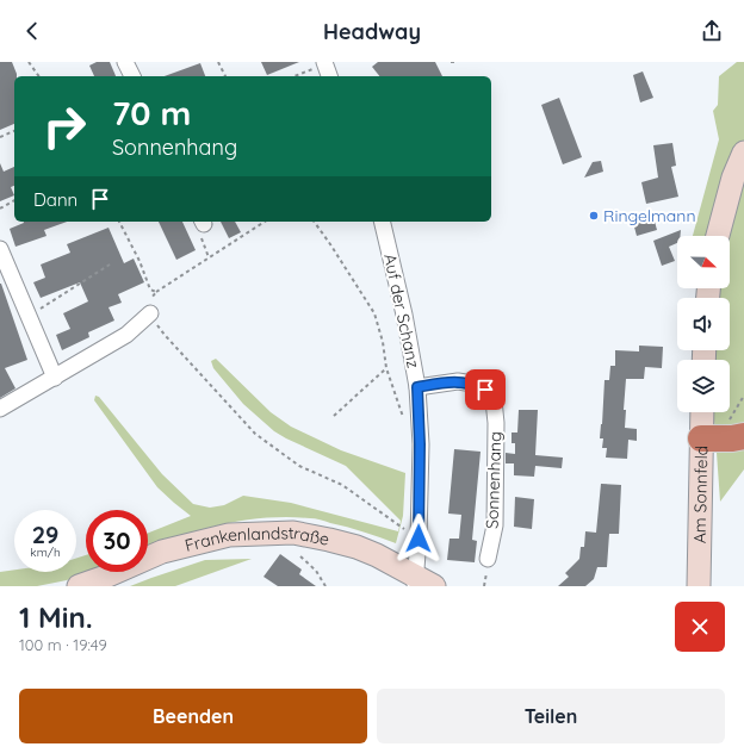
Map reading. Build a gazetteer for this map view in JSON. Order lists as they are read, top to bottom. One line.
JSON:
{"streets":{"street":["Auf der Schanz","Sonnenhang","Am Sonnfeld","Frankenlandstraße"]},"crossings":[["Auf der Schanz","Sonnenhang"],["Auf der Schanz","Frankenlandstraße"]],"places":["Ringelmann"],"north":"right","page":{"header":"Headway","turn":["70 m","Sonnenhang"],"then":"Dann","speed":"29 km/h","limit":"30","heading":["1 Min.","100 m · 19:49"],"buttons":["Beenden","Teilen"]}}
